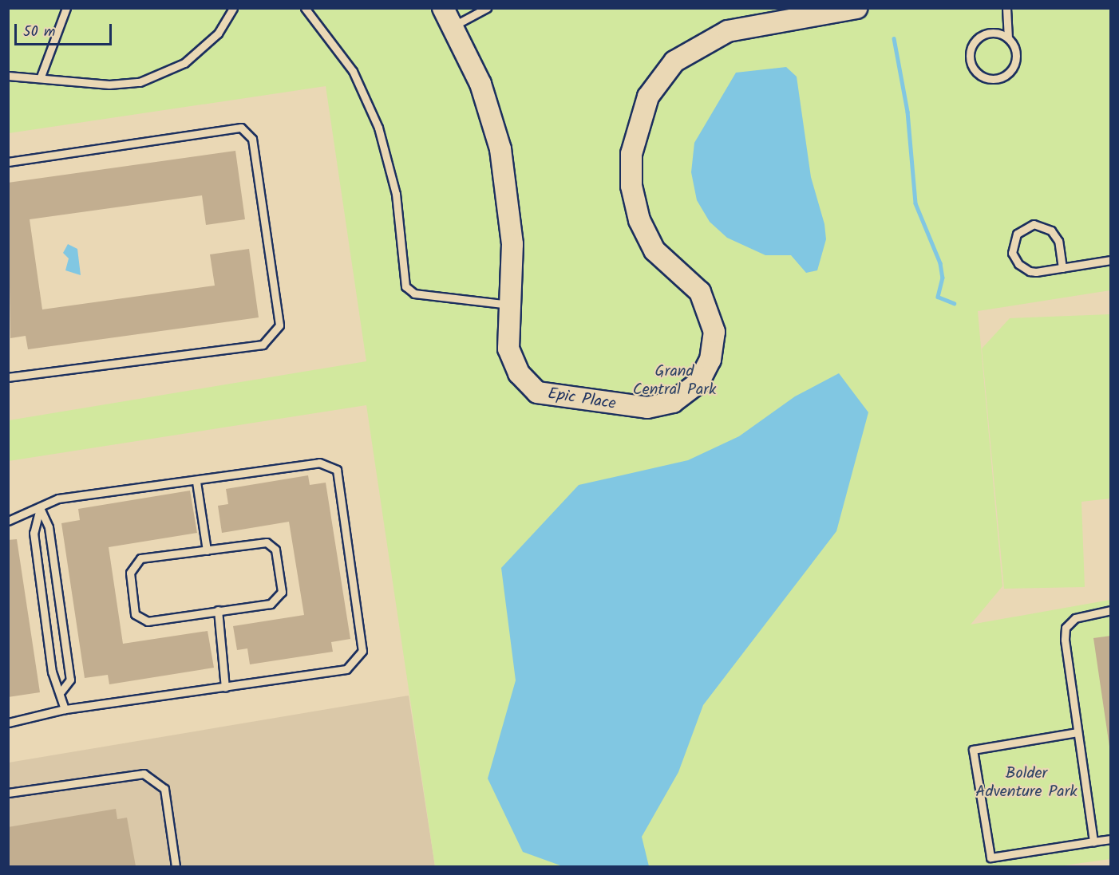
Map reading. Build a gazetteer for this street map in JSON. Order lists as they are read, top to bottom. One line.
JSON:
{"streets":{"street":["Epic Place"]},"parks":["Grand Central Park","Bolder Adventure Park"],"scale_bar":"50 m"}
